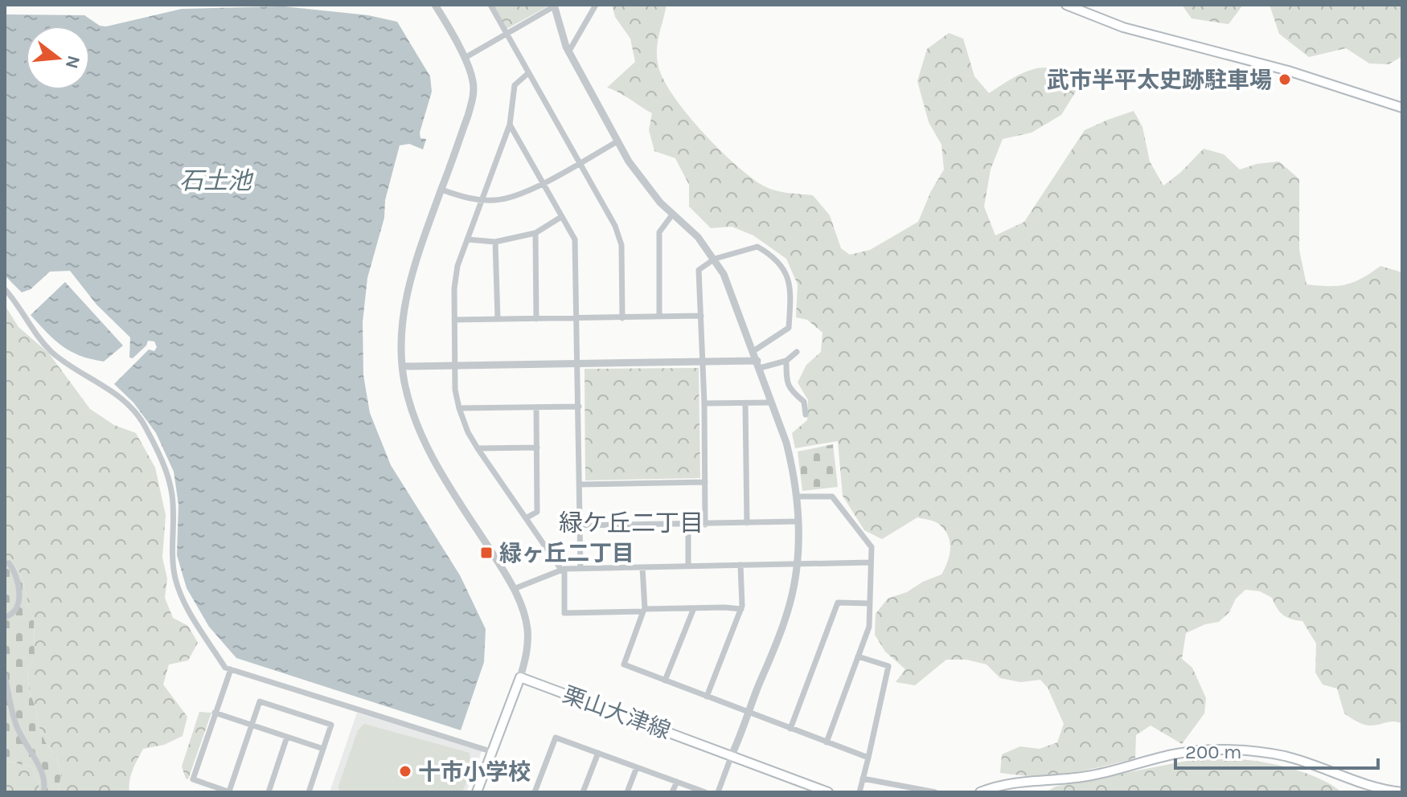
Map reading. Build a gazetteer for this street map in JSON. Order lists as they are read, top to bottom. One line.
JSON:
{"streets":{"main road":["栗山大津線"]},"districts":["緑ケ丘二丁目"],"water":["石土池"],"places":{"other":["武市半平太史跡駐車場","十市小学校"],"transit":["緑ヶ丘二丁目"]},"scale_bar":"200 m","north":"right"}
